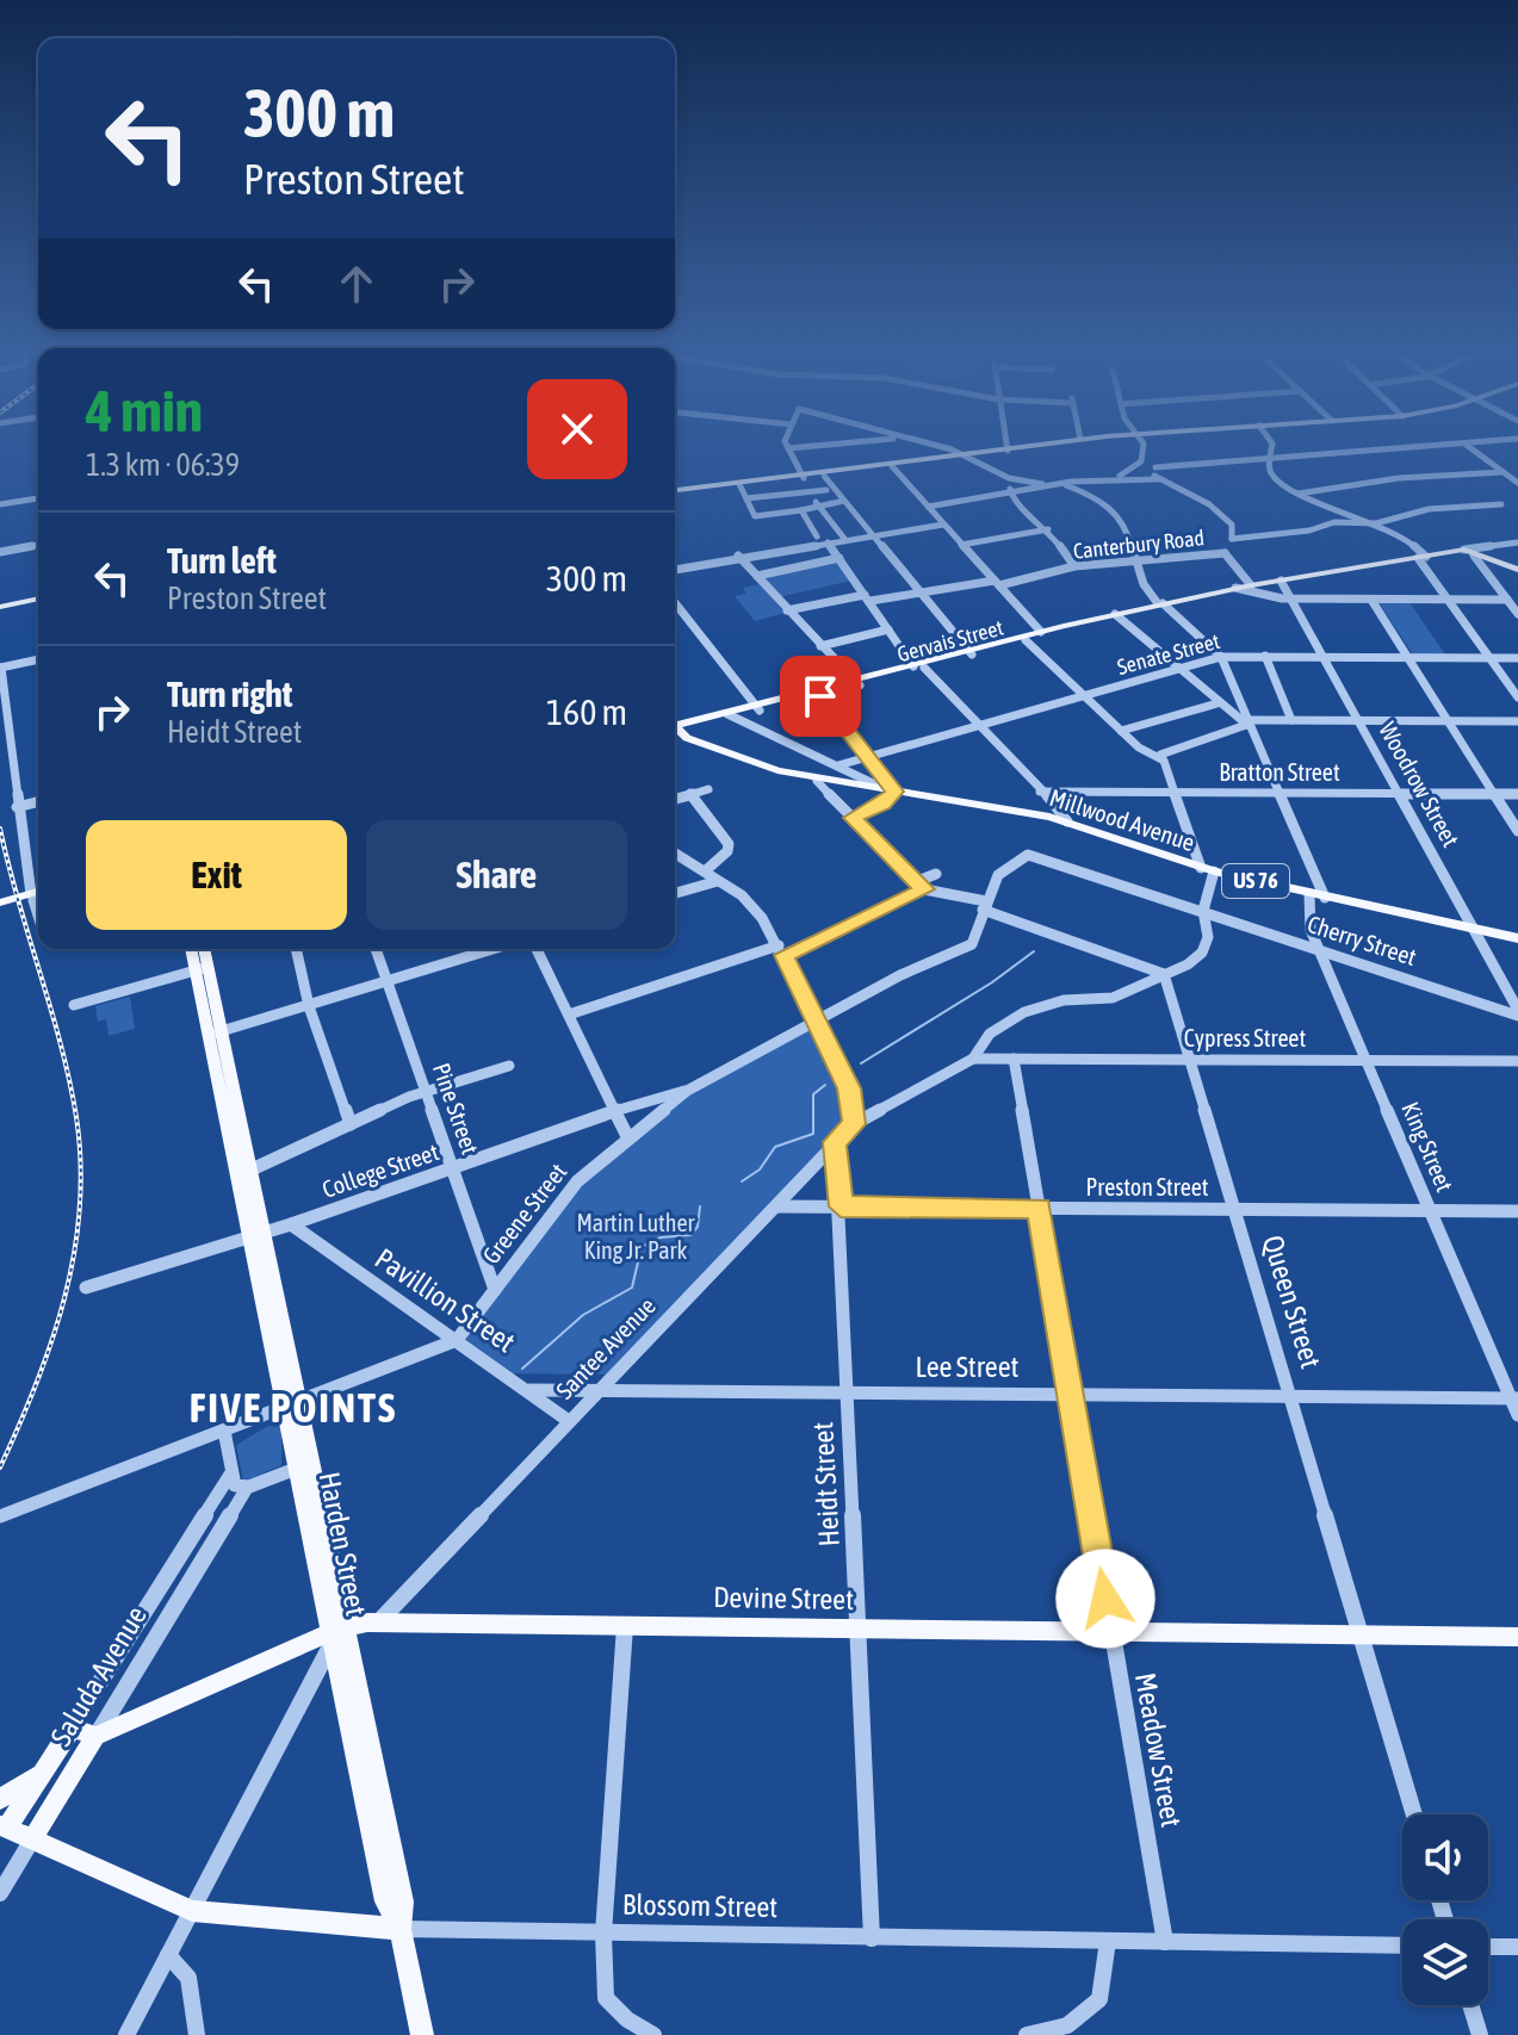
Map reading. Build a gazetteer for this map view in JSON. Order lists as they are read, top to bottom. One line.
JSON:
{"streets":{"main road":["Gervais Street","Millwood Avenue","US 76","Harden Street","Devine Street","Saluda Avenue","Blossom Street"],"street":["Canterbury Road","Senate Street","Bratton Street","Woodrow Street","Cherry Street","Cypress Street","Pine Street","King Street","College Street","Preston Street","Greene Street","Pavillion Street","Queen Street","Santee Avenue","Lee Street","Heidt Street","Meadow Street"]},"crossings":[["Gervais Street","Woodrow Street"],["Senate Street","Woodrow Street"],["Bratton Street","Woodrow Street"],["Woodrow Street","Millwood Avenue"],["Woodrow Street","Cherry Street"],["Millwood Avenue","King Street"],["Cherry Street","King Street"],["Cherry Street","Greene Street"],["Cypress Street","King Street"],["Cypress Street","Queen Street"],["Cypress Street","Santee Avenue"],["Cypress Street","Meadow Street"],["Pine Street","College Street"],["Pine Street","Greene Street"],["King Street","Preston Street"],["King Street","Lee Street"],["College Street","Greene Street"],["College Street","Pavillion Street"],["College Street","Harden Street"],["Preston Street","Queen Street"],["Preston Street","Santee Avenue"],["Preston Street","Heidt Street"],["Preston Street","Meadow Street"],["Greene Street","Pavillion Street"],["Pavillion Street","Santee Avenue"],["Pavillion Street","Lee Street"],["Queen Street","Lee Street"],["Queen Street","Devine Street"],["Santee Avenue","Lee Street"],["Santee Avenue","Heidt Street"],["Santee Avenue","Devine Street"],["Lee Street","Heidt Street"],["Lee Street","Meadow Street"],["Heidt Street","Devine Street"],["Heidt Street","Blossom Street"],["Harden Street","Devine Street"],["Harden Street","Blossom Street"],["Devine Street","Saluda Avenue"],["Devine Street","Meadow Street"],["Saluda Avenue","Blossom Street"],["Meadow Street","Blossom Street"]],"districts":["FIVE POINTS"],"parks":["Martin Luther King Jr. Park"],"page":{"turn":["300 m","Preston Street"],"heading":["4 min","1.3 km · 06:39"],"list":[{"name":"Turn left","note":"Preston Street","value":"300 m"},{"name":"Turn right","note":"Heidt Street","value":"160 m"}],"buttons":["Exit","Share"]}}
